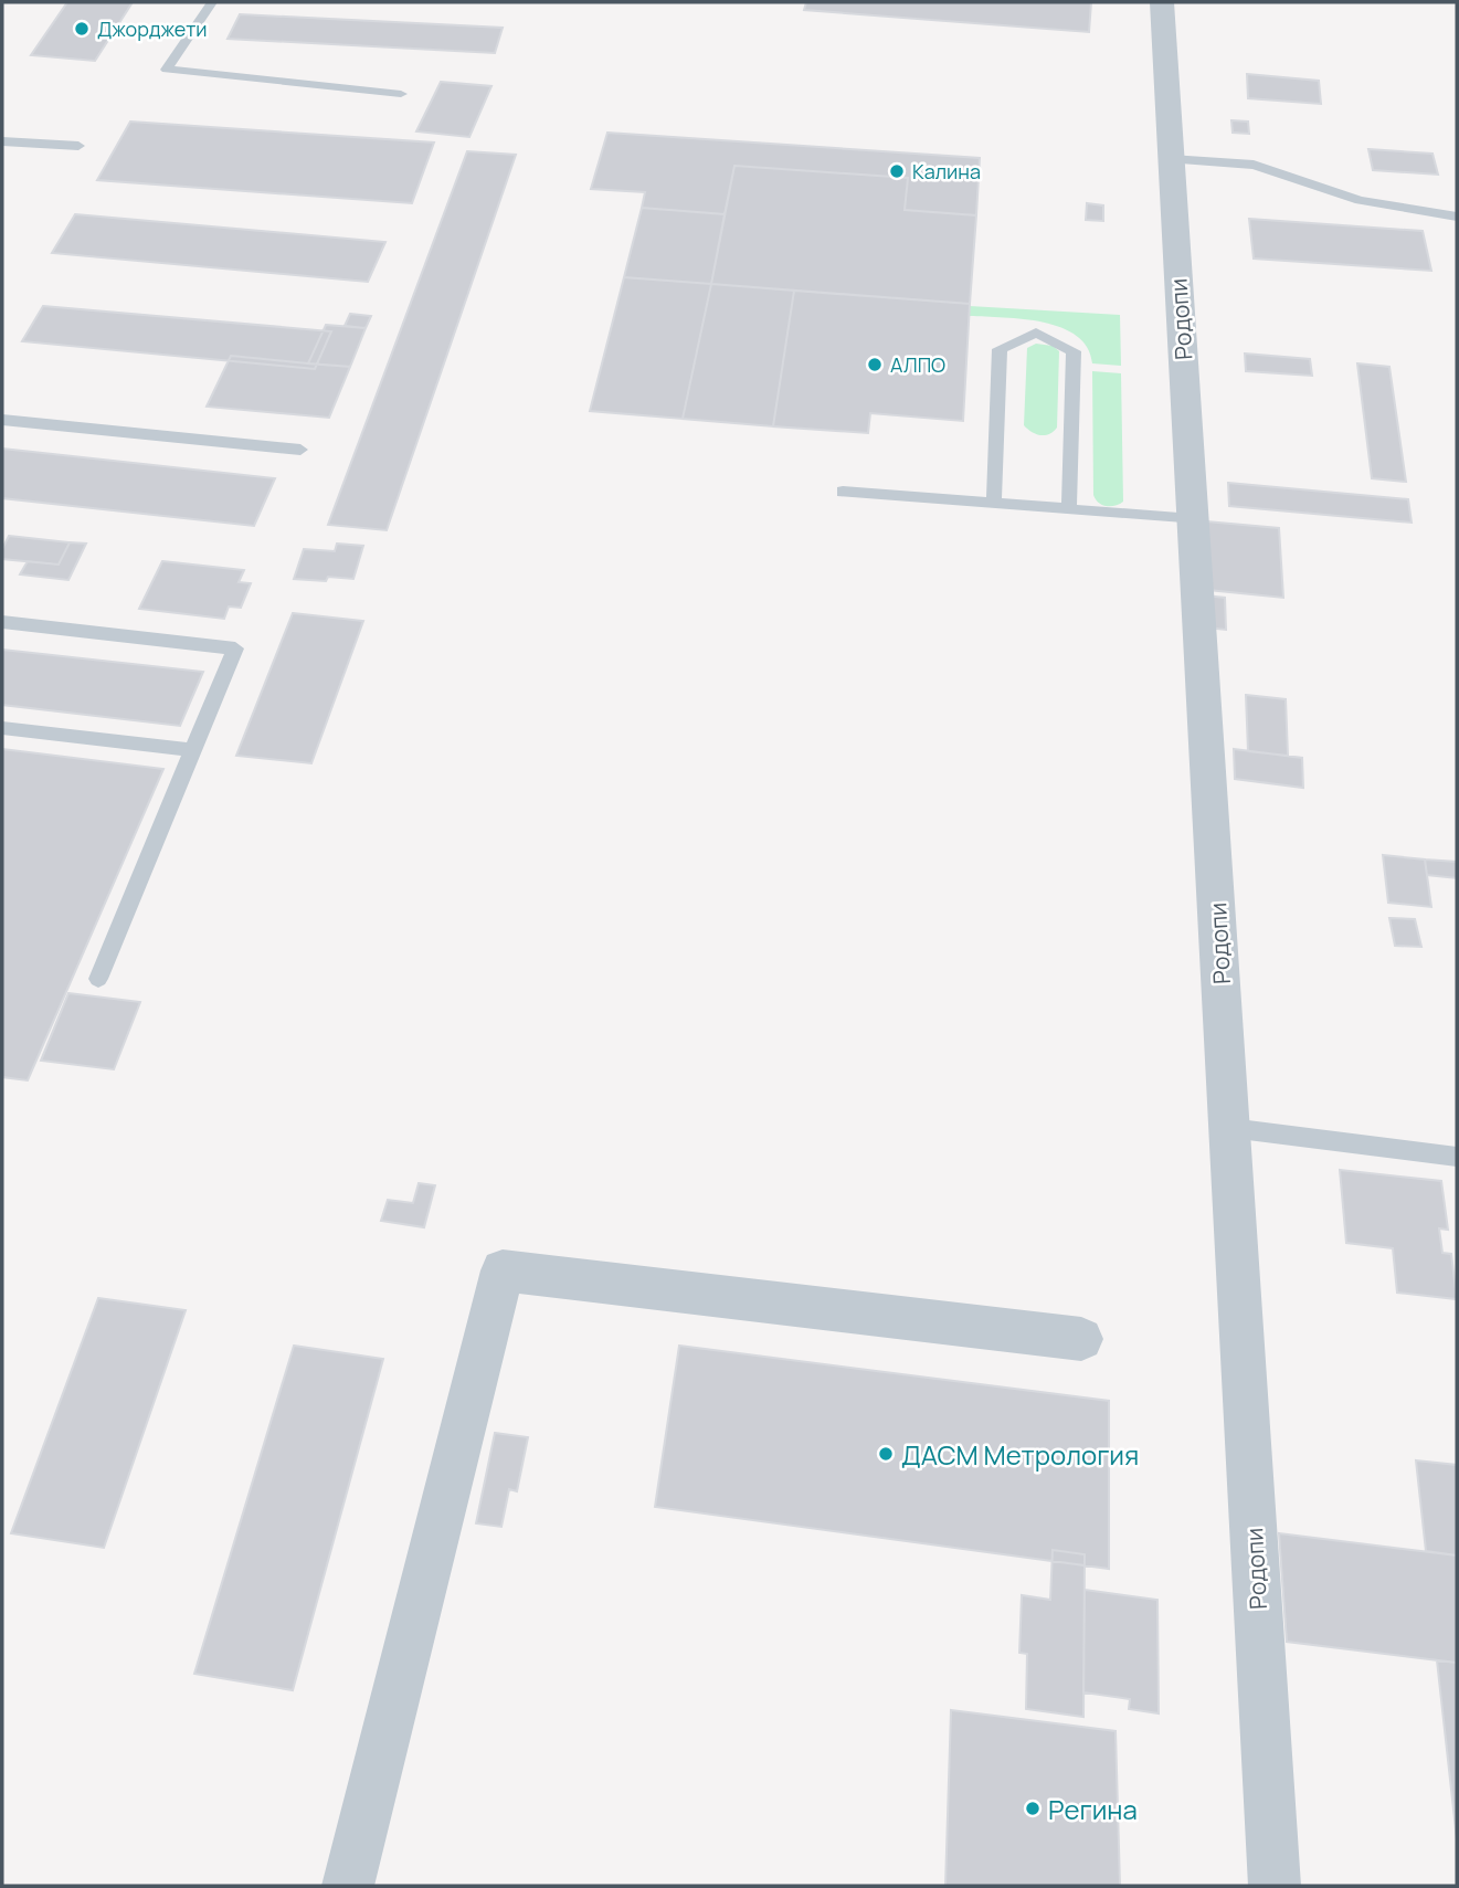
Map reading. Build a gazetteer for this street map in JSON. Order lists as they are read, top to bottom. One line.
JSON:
{"streets":{"street":["Родопи"]},"places":["Джорджети","Калина","АЛПО","ДАСМ Метрология","Регина"]}
